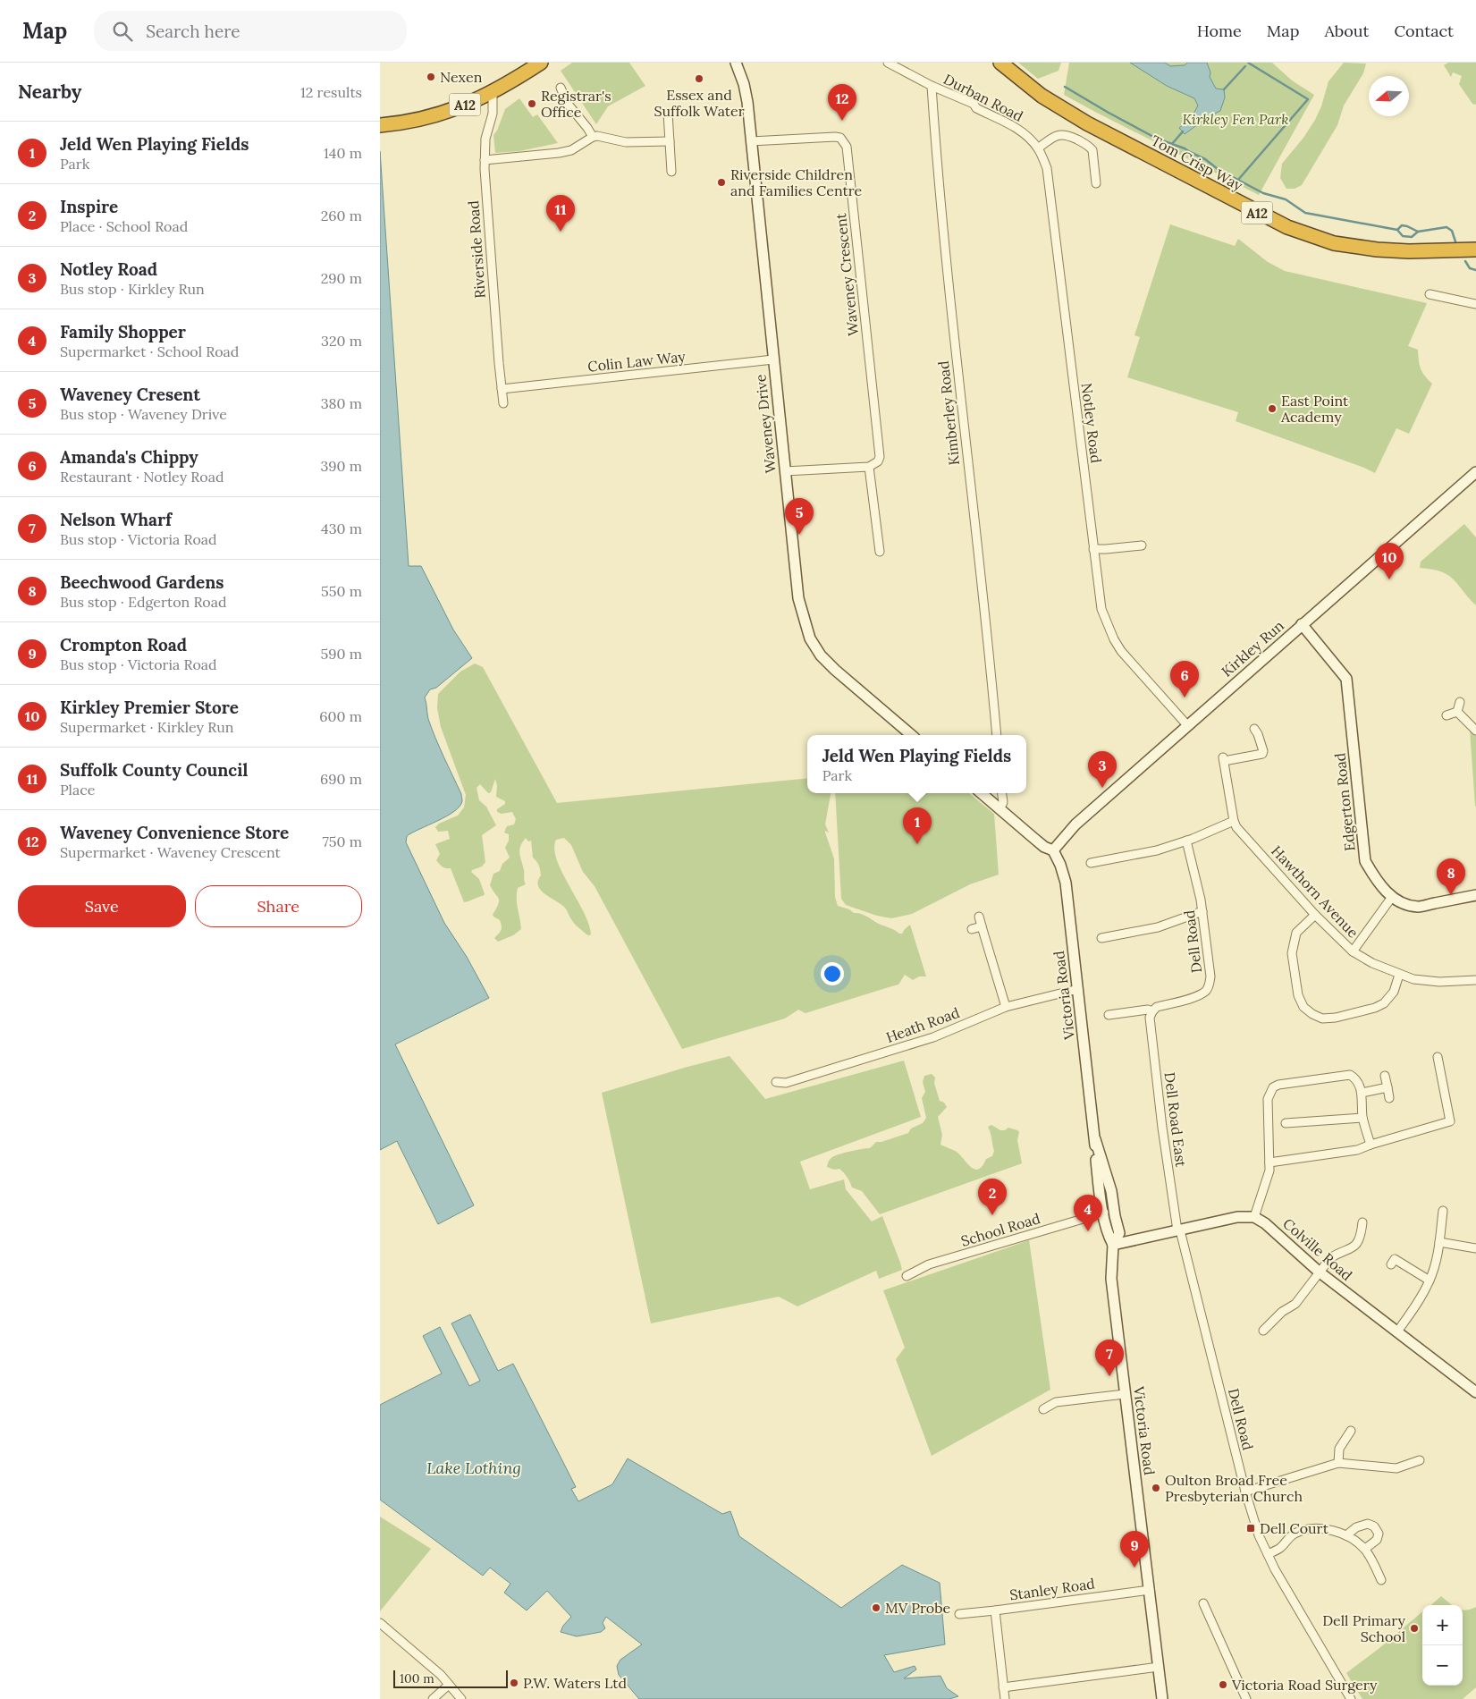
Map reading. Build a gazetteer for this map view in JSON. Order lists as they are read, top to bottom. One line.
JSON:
{"streets":{"highway":["A12","Tom Crisp Way"],"main road":["Waveney Drive","Kirkley Run","Edgerton Road","Victoria Road","Colville Road"],"street":["Durban Road","Riverside Road","Waveney Crescent","Colin Law Way","Kimberley Road","Notley Road","Hawthorn Avenue","Dell Road","Heath Road","Dell Road East","School Road","Stanley Road"]},"crossings":[["Durban Road","Kimberley Road"],["Durban Road","Notley Road"],["Riverside Road","Colin Law Way"],["Waveney Crescent","Waveney Drive"],["Colin Law Way","Waveney Drive"],["Notley Road","Kirkley Run"],["Kirkley Run","Edgerton Road"],["Kirkley Run","Victoria Road"],["Dell Road","Dell Road East"],["Victoria Road","Heath Road"],["Victoria Road","School Road"],["Victoria Road","Stanley Road"]],"water":["Lake Lothing"],"parks":["Kirkley Fen Park"],"places":{"other":["Nexen","Essex and Suffolk Water","Registrar's Office","Riverside Children and Families Centre","East Point Academy","Oulton Broad Free Presbyterian Church","MV Probe","Dell Primary School","P.W. Waters Ltd","Victoria Road Surgery"],"transit":["Dell Court"]},"scale_bar":"100 m","north":"left","page":{"header":"Map","search":"Search here","nav":["Home","Map","About","Contact"],"heading":["Nearby","12 results"],"pins":["12","11","5","10","6","3","1","8","2","4","7","9"],"list":[{"mark":"1","name":"Jeld Wen Playing Fields","note":"Park","value":"140 m"},{"mark":"2","name":"Inspire","note":"Place · School Road","value":"260 m"},{"mark":"3","name":"Notley Road","note":"Bus stop · Kirkley Run","value":"290 m"},{"mark":"4","name":"Family Shopper","note":"Supermarket · School Road","value":"320 m"},{"mark":"5","name":"Waveney Cresent","note":"Bus stop · Waveney Drive","value":"380 m"},{"mark":"6","name":"Amanda's Chippy","note":"Restaurant · Notley Road","value":"390 m"},{"mark":"7","name":"Nelson Wharf","note":"Bus stop · Victoria Road","value":"430 m"},{"mark":"8","name":"Beechwood Gardens","note":"Bus stop · Edgerton Road","value":"550 m"},{"mark":"9","name":"Crompton Road","note":"Bus stop · Victoria Road","value":"590 m"},{"mark":"10","name":"Kirkley Premier Store","note":"Supermarket · Kirkley Run","value":"600 m"},{"mark":"11","name":"Suffolk County Council","note":"Place","value":"690 m"},{"mark":"12","name":"Waveney Convenience Store","note":"Supermarket · Waveney Crescent","value":"750 m"}],"popup":["Jeld Wen Playing Fields","Park"],"buttons":["Save","Share"],"map_buttons":["+","−"],"scale":"100 m"}}
